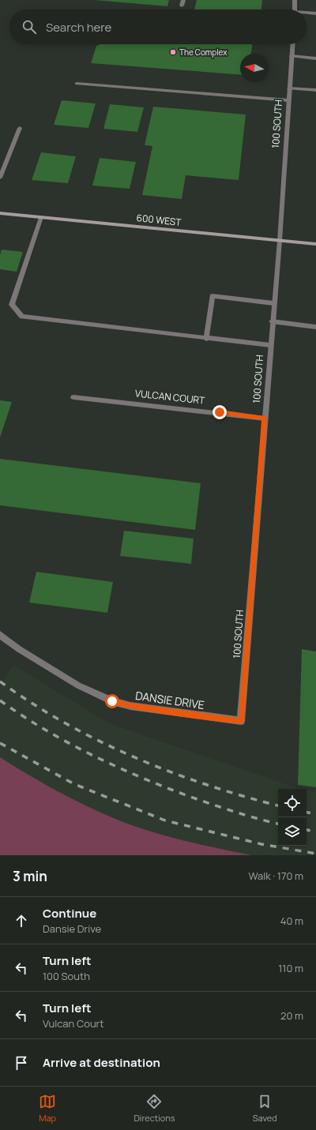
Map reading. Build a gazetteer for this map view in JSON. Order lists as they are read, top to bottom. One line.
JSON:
{"streets":{"street":["100 SOUTH","600 WEST","VULCAN COURT","DANSIE DRIVE"]},"crossings":[["100 SOUTH","600 WEST"],["100 SOUTH","VULCAN COURT"],["100 SOUTH","DANSIE DRIVE"]],"places":["The Complex"],"north":"left","page":{"search":"Search here","heading":["3 min","Walk · 170 m"],"list":[["Continue","Dansie Drive","40 m"],["Turn left","100 South","110 m"],["Turn left","Vulcan Court","20 m"],"Arrive at destination"],"nav":["Map","Directions","Saved"]}}
